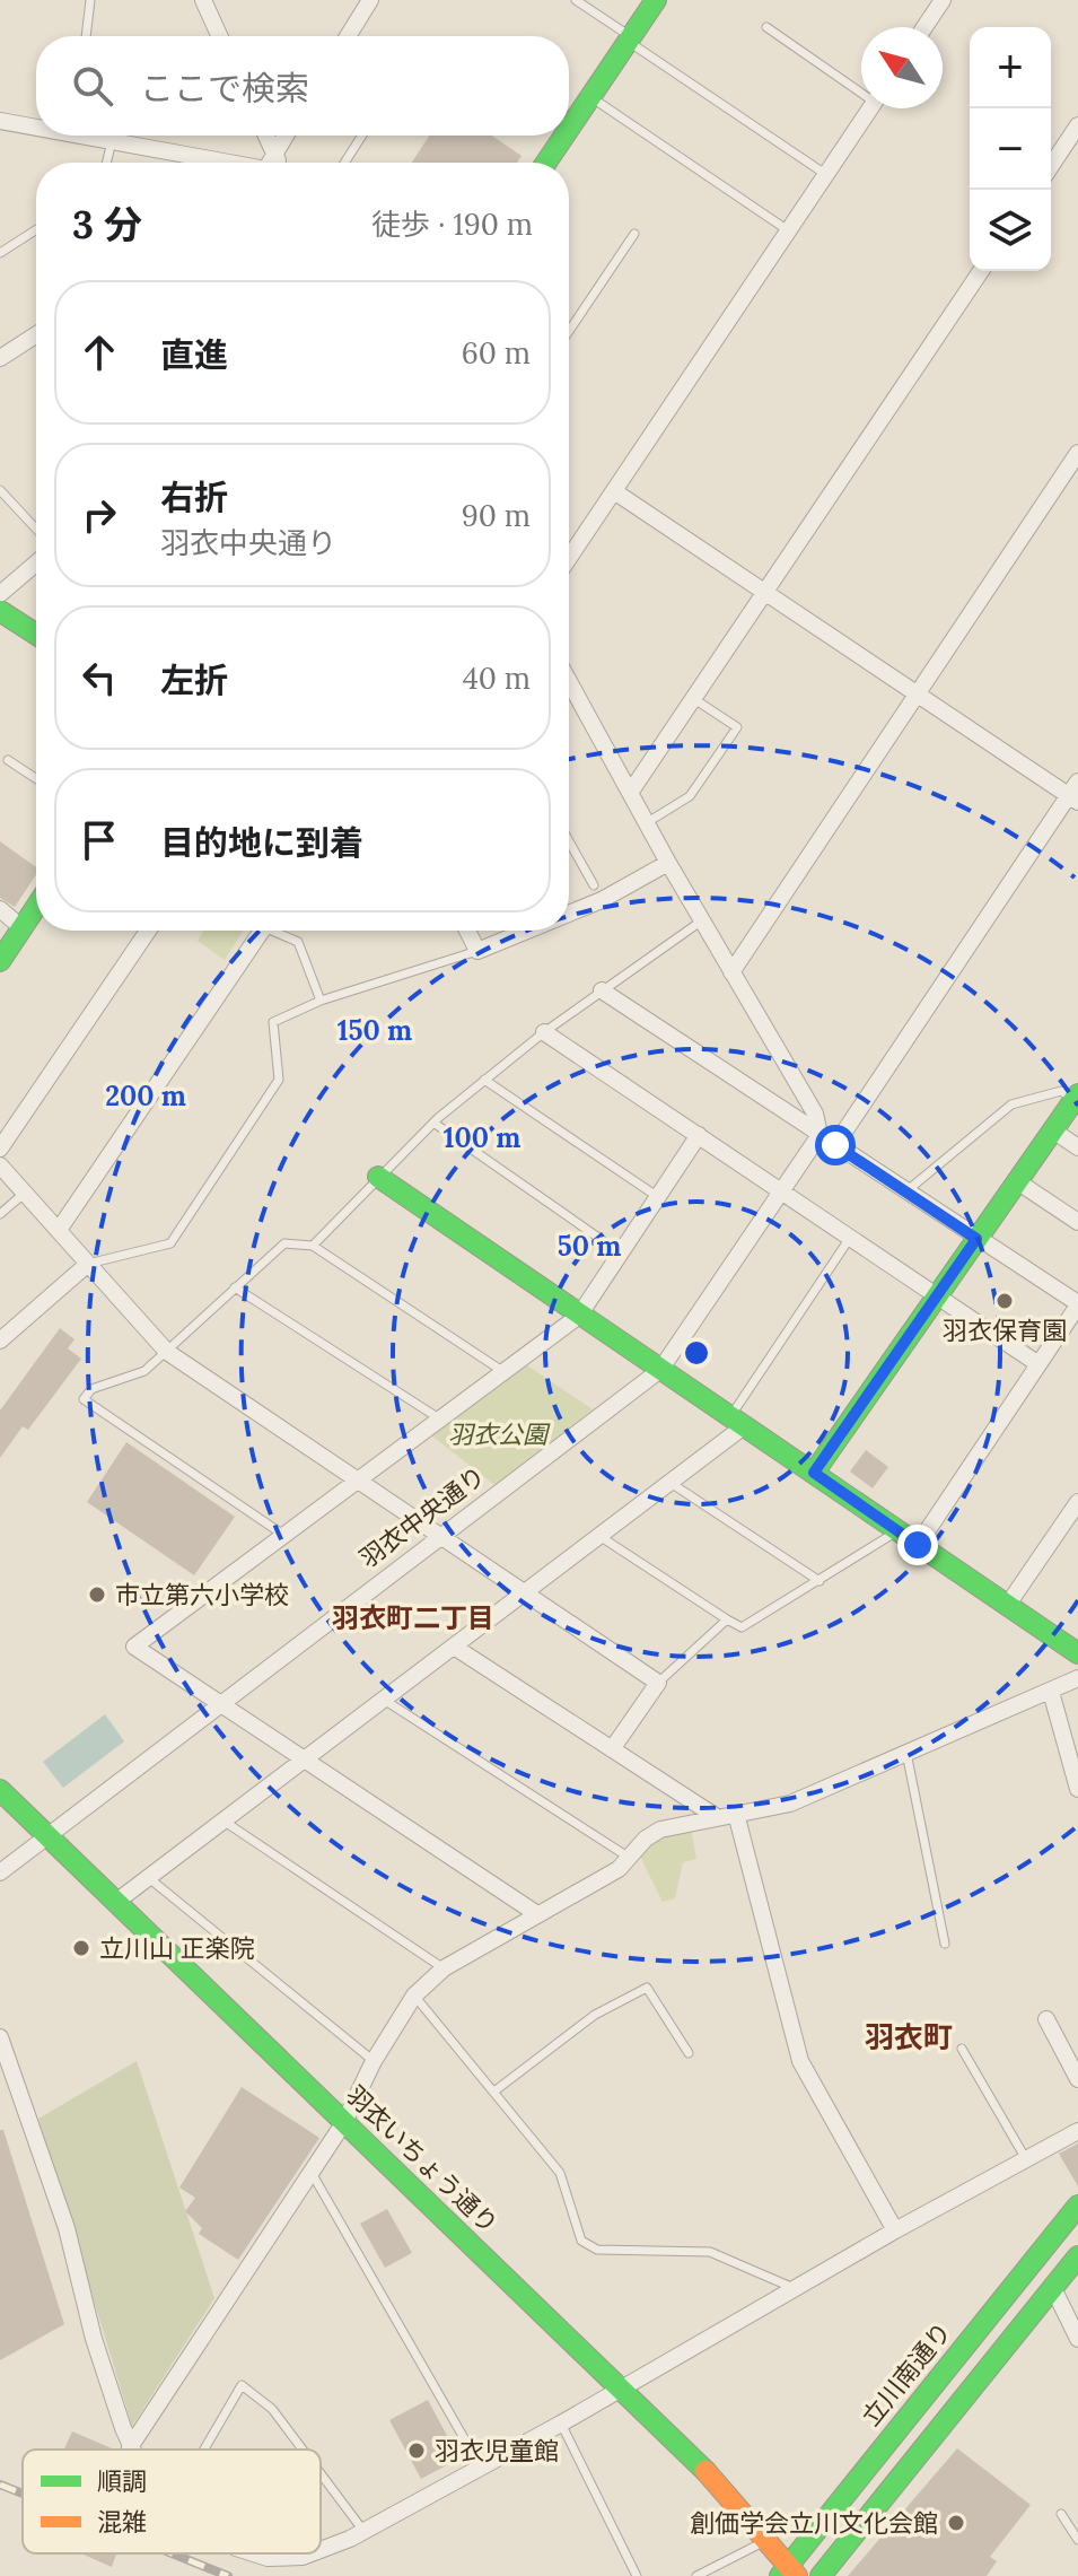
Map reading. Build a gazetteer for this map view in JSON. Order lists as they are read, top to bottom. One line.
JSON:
{"streets":{"street":["羽衣中央通り","羽衣いちょう通り","立川南通り"]},"crossings":[["羽衣中央通り","羽衣いちょう通り"],["羽衣いちょう通り","立川南通り"]],"districts":["羽衣町二丁目","羽衣町"],"parks":["羽衣公園"],"places":["羽衣保育園","市立第六小学校","立川山 正楽院","羽衣児童館","創価学会立川文化会館"],"legend":["順調","混雑"],"north":"top left","page":{"map_buttons":["+","−"],"search":"ここで検索","heading":["3 分","徒歩 · 190 m"],"list":[["直進","60 m"],["右折","羽衣中央通り","90 m"],["左折","40 m"],"目的地に到着"]},"rings":["150 m","200 m","100 m","50 m"]}
